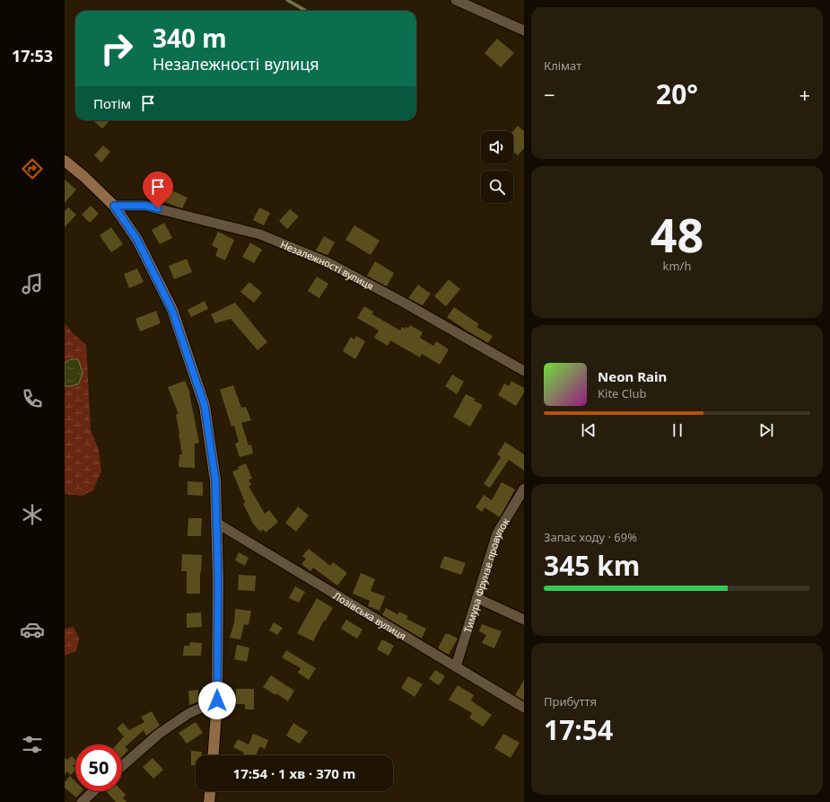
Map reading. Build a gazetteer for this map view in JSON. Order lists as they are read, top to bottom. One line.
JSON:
{"streets":{"street":["Незалежності вулиця","Тимура Фрунзе провулок","Лозівська вулиця"]},"crossings":[["Тимура Фрунзе провулок","Лозівська вулиця"]],"page":{"tabs":"17:53","tile":["Клімат",["48","km/h"],["Запас ходу · 69%","345 km"],["Прибуття","17:54"]],"turn":["340 m","Незалежності вулиця"],"heat":["−","20°","+"],"then":"Потім","song":["Neon Rain","Kite Club"],"limit":"50","trip":"17:54 · 1 хв · 370 m"}}
